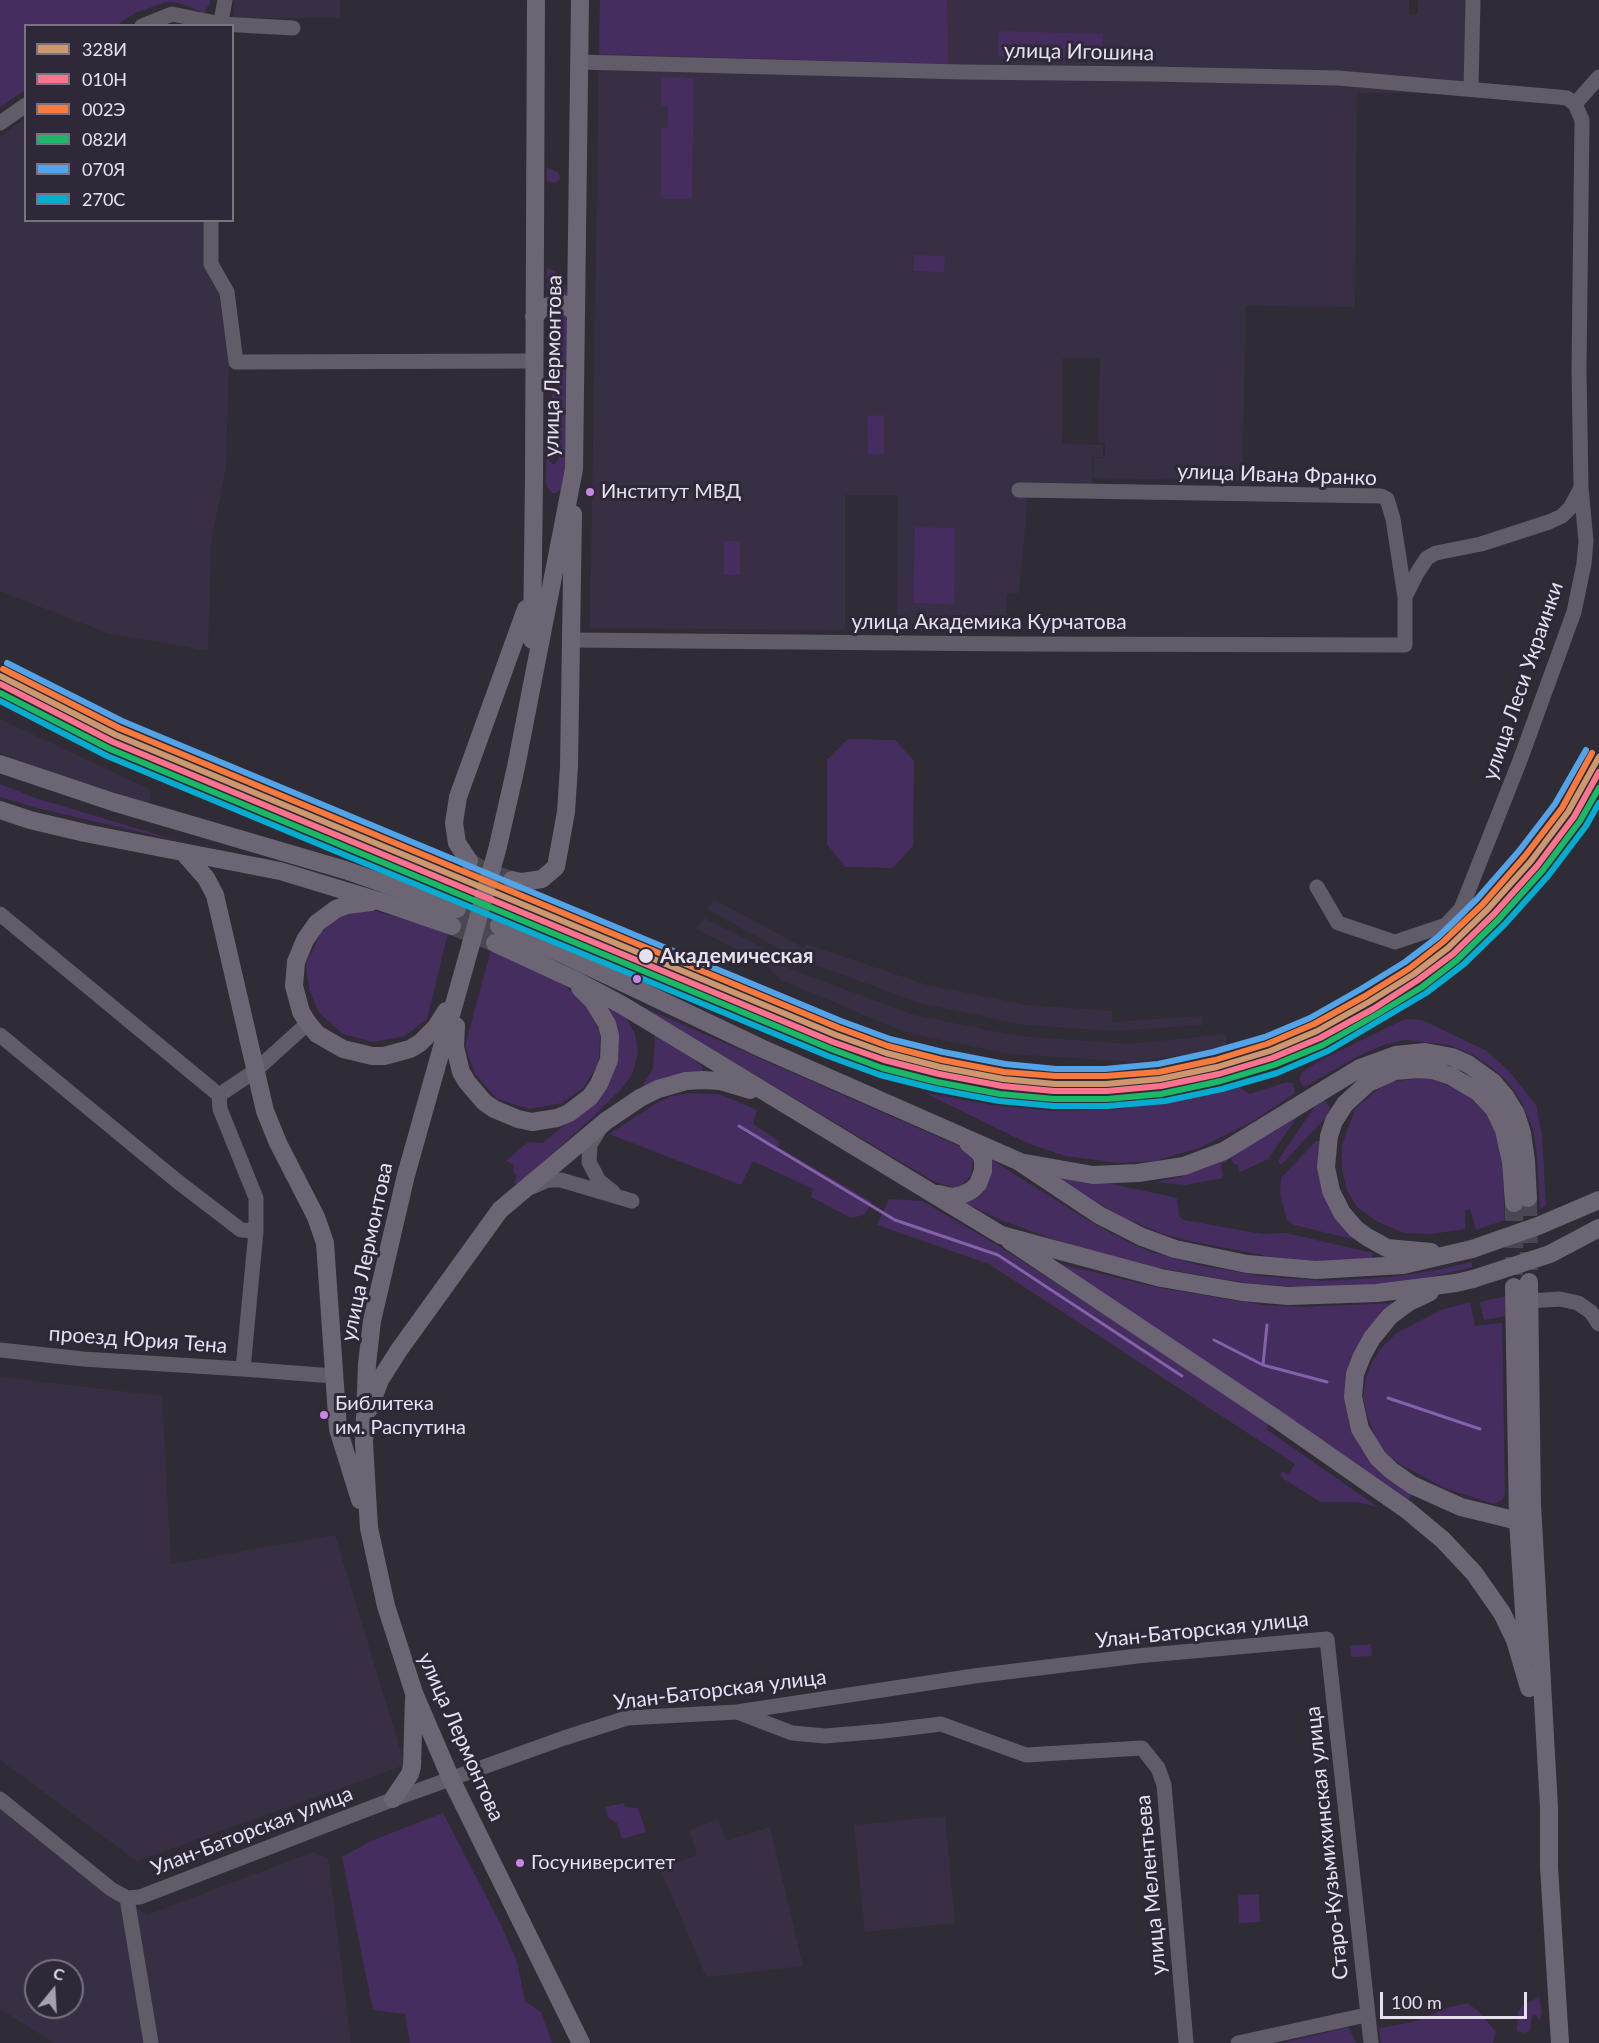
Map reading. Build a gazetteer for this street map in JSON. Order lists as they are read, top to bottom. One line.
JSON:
{"streets":{"main road":["улица Лермонтова"],"street":["улица Игошина","улица Ивана Франко","улица Академика Курчатова","улица Леси Украинки","проезд Юрия Тена","Улан-Баторская улица","Старо-Кузьмихинская улица","улица Мелентьева"]},"crossings":[["улица Игошина","улица Лермонтова"],["улица Игошина","улица Леси Украинки"],["улица Лермонтова","Улан-Баторская улица"],["улица Ивана Франко","улица Академика Курчатова"],["Улан-Баторская улица","Старо-Кузьмихинская улица"],["Улан-Баторская улица","улица Мелентьева"]],"places":["Институт МВД","Академическая","Библитека им. Распутина","Госуниверситет"],"lines":["transit line 070Я","transit line 002Э","transit line 328И","transit line 010Н","transit line 082И","transit line 270С"],"legend":["328И","010Н","002Э","082И","070Я","270С"],"scale_bar":"100 m","north":"top"}
